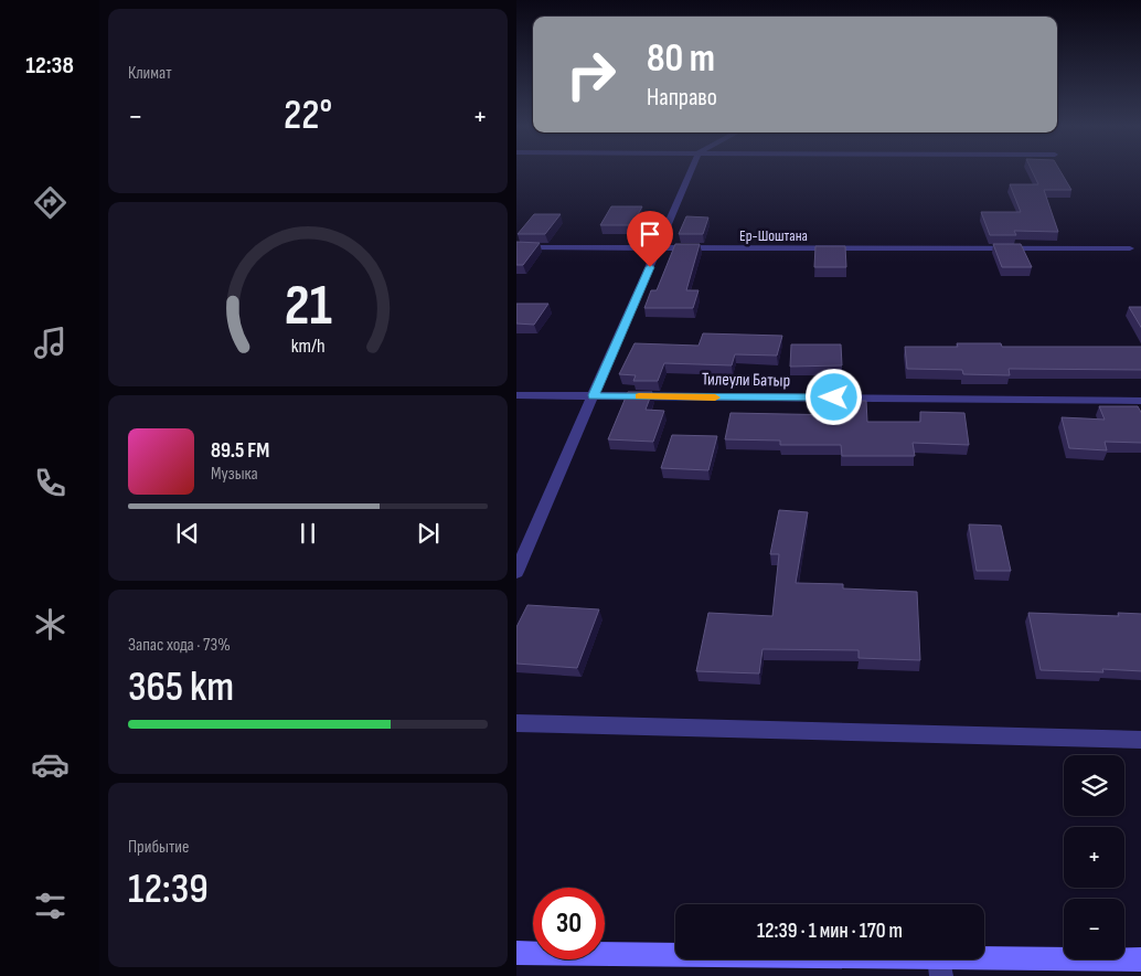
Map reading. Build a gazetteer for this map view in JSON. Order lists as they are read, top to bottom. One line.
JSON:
{"streets":{"street":["Ер-Шоштана","Тилеули Батыр"]},"page":{"tabs":"12:38","tile":["Климат",["Запас хода · 73%","365 km"],["Прибытие","12:39"]],"turn":["80 m","Направо"],"heat":["−","22°","+"],"song":["89.5 FM","Музыка"],"map_buttons":["+","−"],"limit":"30","trip":"12:39 · 1 мин · 170 m","gauge":["21","km/h"]}}
